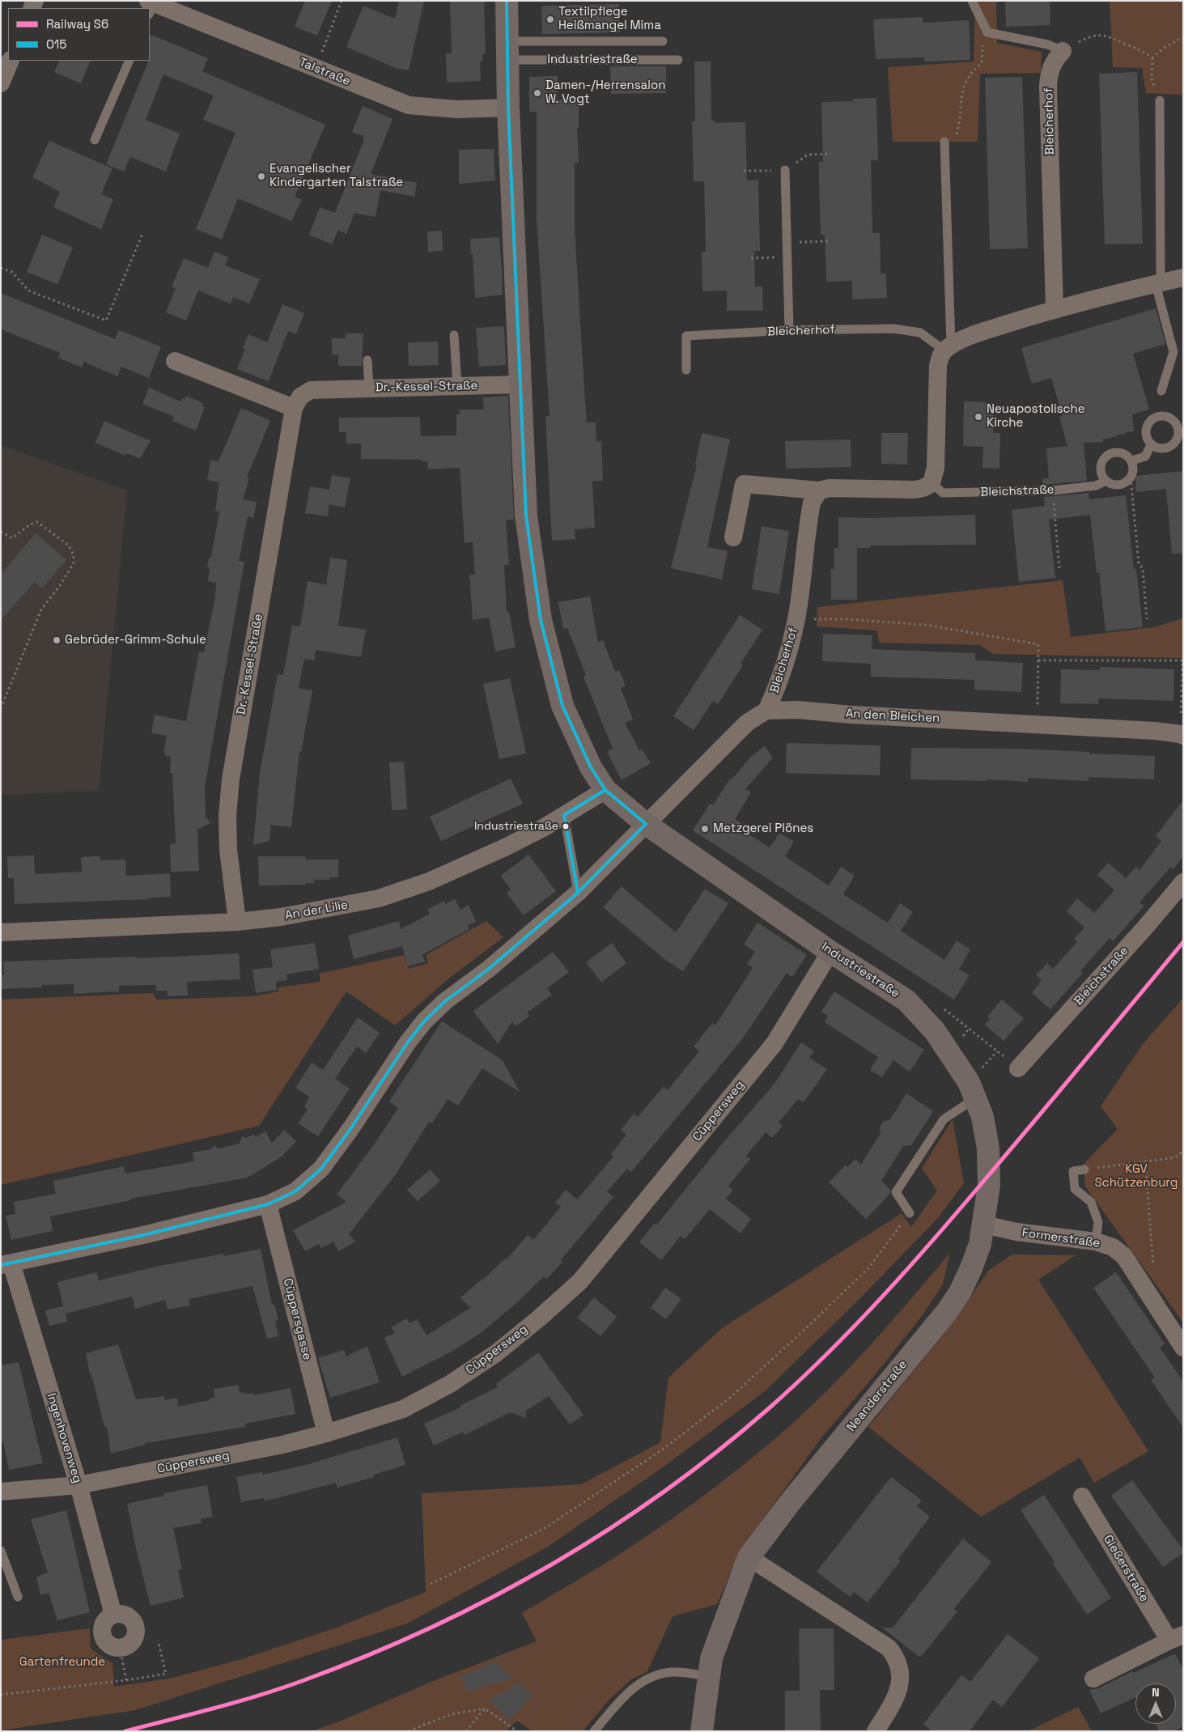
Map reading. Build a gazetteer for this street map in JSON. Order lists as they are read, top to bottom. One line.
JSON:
{"streets":{"street":["Industriestraße","Talstraße","Bleicherhof","Dr.-Kessel-Straße","Bleichstraße","An den Bleichen","An der Lilie","Cüppersweg","Formerstraße","Cüppersgasse","Neanderstraße","Ingenhovenweg","Gießerstraße"]},"crossings":[["Industriestraße","Talstraße"],["Industriestraße","Dr.-Kessel-Straße"],["Industriestraße","An der Lilie"],["Industriestraße","Cüppersweg"],["Industriestraße","Formerstraße"],["Industriestraße","Neanderstraße"],["Bleicherhof","An den Bleichen"],["Dr.-Kessel-Straße","An der Lilie"],["Cüppersweg","Cüppersgasse"],["Cüppersweg","Ingenhovenweg"],["Formerstraße","Neanderstraße"]],"parks":["KGV Schützenburg","Gartenfreunde"],"places":["Textilpflege Heißmangel Mima","Damen-/Herrensalon W. Vogt","Evangelischer Kindergarten Talstraße","Neuapostolische Kirche","Gebrüder-Grimm-Schule","Industriestraße","Metzgerei Plönes"],"lines":["transit line O15","rail line S6"],"legend":["Railway S6","O15"],"north":"top"}
